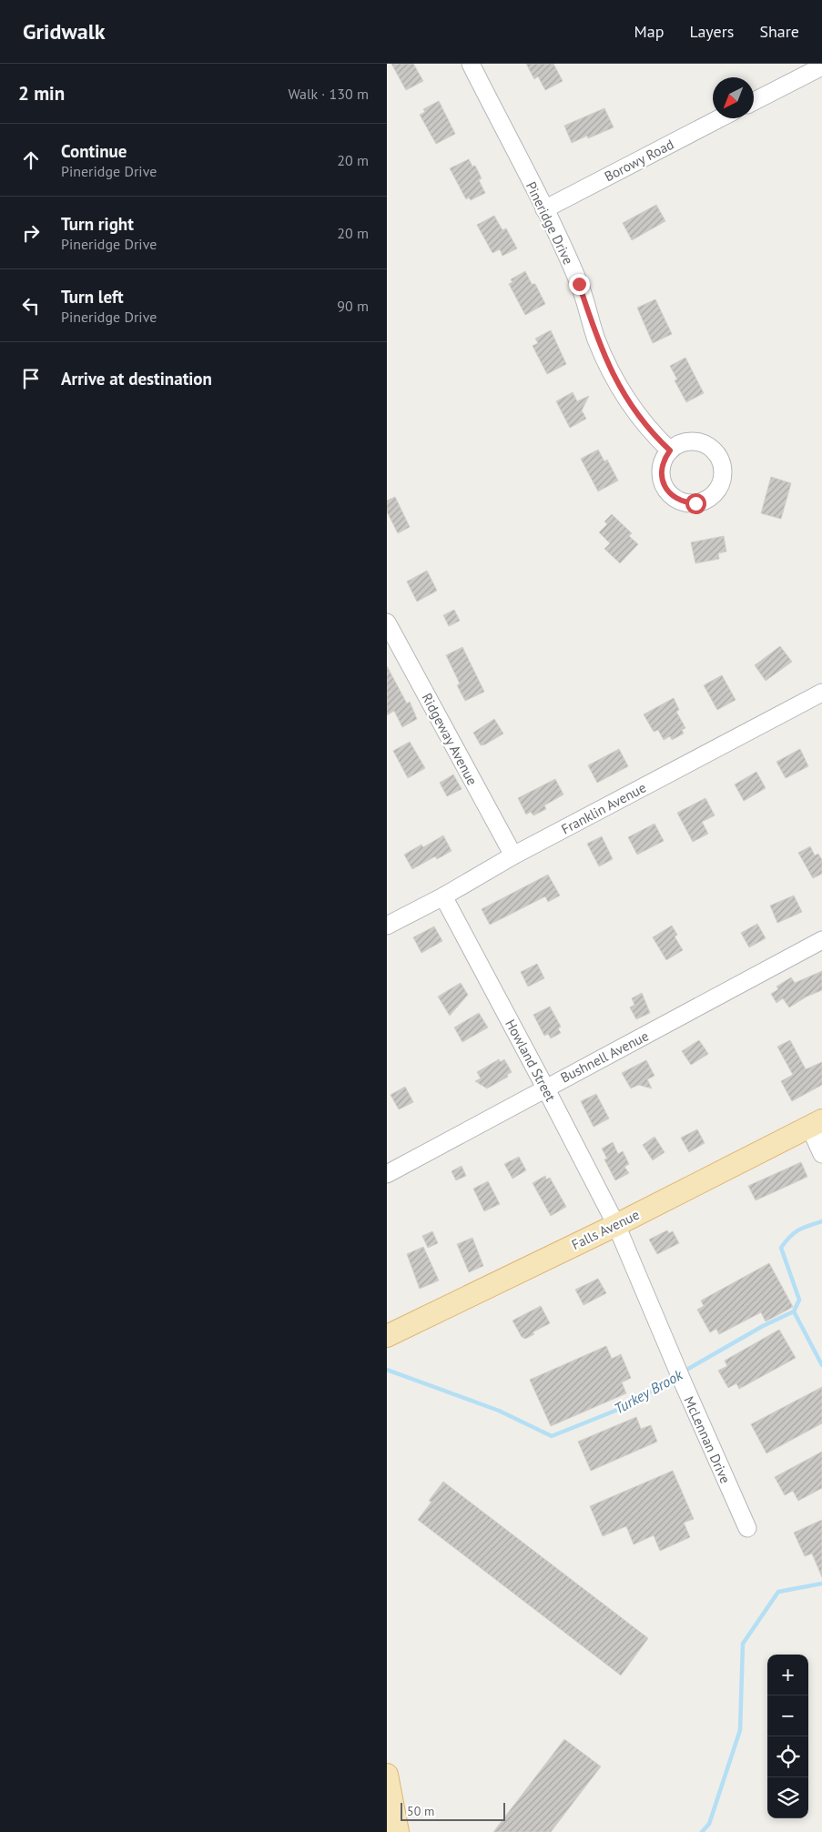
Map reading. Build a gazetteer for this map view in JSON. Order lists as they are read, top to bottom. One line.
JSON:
{"streets":{"main road":["Falls Avenue"],"street":["Borowy Road","Pineridge Drive","Ridgeway Avenue","Franklin Avenue","Bushnell Avenue","Howland Street","McLennan Drive"]},"crossings":[["Borowy Road","Pineridge Drive"],["Ridgeway Avenue","Franklin Avenue"],["Franklin Avenue","Howland Street"],["Bushnell Avenue","Howland Street"],["Howland Street","Falls Avenue"],["Howland Street","McLennan Drive"],["Falls Avenue","McLennan Drive"]],"water":["Turkey Brook"],"scale_bar":"50 m","north":"bottom left","page":{"header":"Gridwalk","nav":["Map","Layers","Share"],"heading":["2 min","Walk · 130 m"],"list":[["Continue","Pineridge Drive","20 m"],["Turn right","Pineridge Drive","20 m"],["Turn left","Pineridge Drive","90 m"],"Arrive at destination"],"map_buttons":["+","−"],"scale":"50 m"}}
